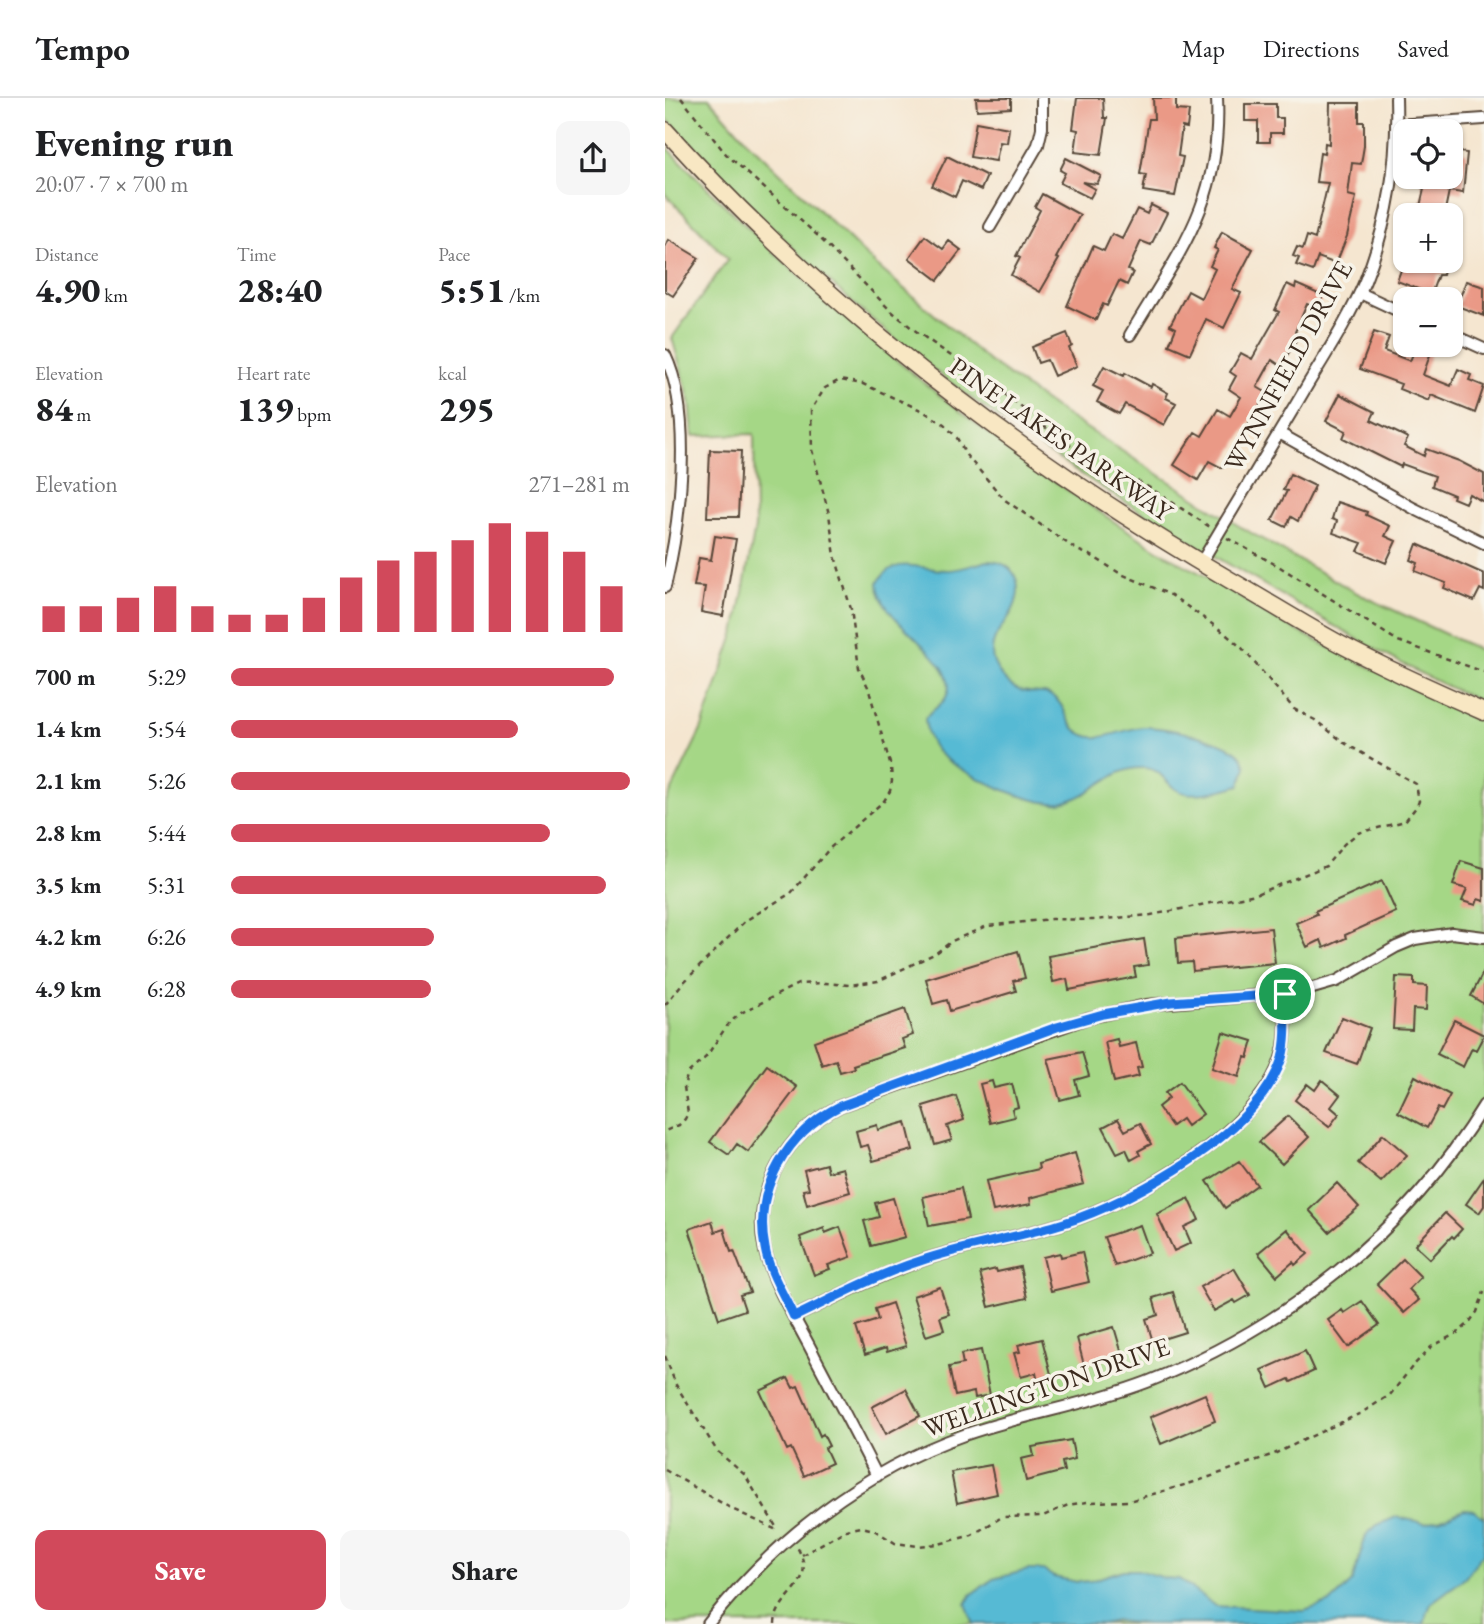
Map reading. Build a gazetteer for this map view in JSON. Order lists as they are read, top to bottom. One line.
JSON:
{"streets":{"street":["WYNNFIELD DRIVE","PINE LAKES PARKWAY","WELLINGTON DRIVE"]},"crossings":[["WYNNFIELD DRIVE","PINE LAKES PARKWAY"]],"page":{"header":"Tempo","nav":["Map","Directions","Saved"],"heading":["Evening run","20:07 · 7 × 700 m"],"map_buttons":["+","−"],"stats":[["Distance","4.90 km"],["Time","28:40"],["Pace","5:51 /km"],["Elevation","84 m"],["Heart rate","139 bpm"],["kcal","295"]],"chart":["Elevation","271–281 m"],"list":[{"name":"700 m","note":"5:29"},{"name":"1.4 km","note":"5:54"},{"name":"2.1 km","note":"5:26"},{"name":"2.8 km","note":"5:44"},{"name":"3.5 km","note":"5:31"},{"name":"4.2 km","note":"6:26"},{"name":"4.9 km","note":"6:28"}],"buttons":["Save","Share"]}}
